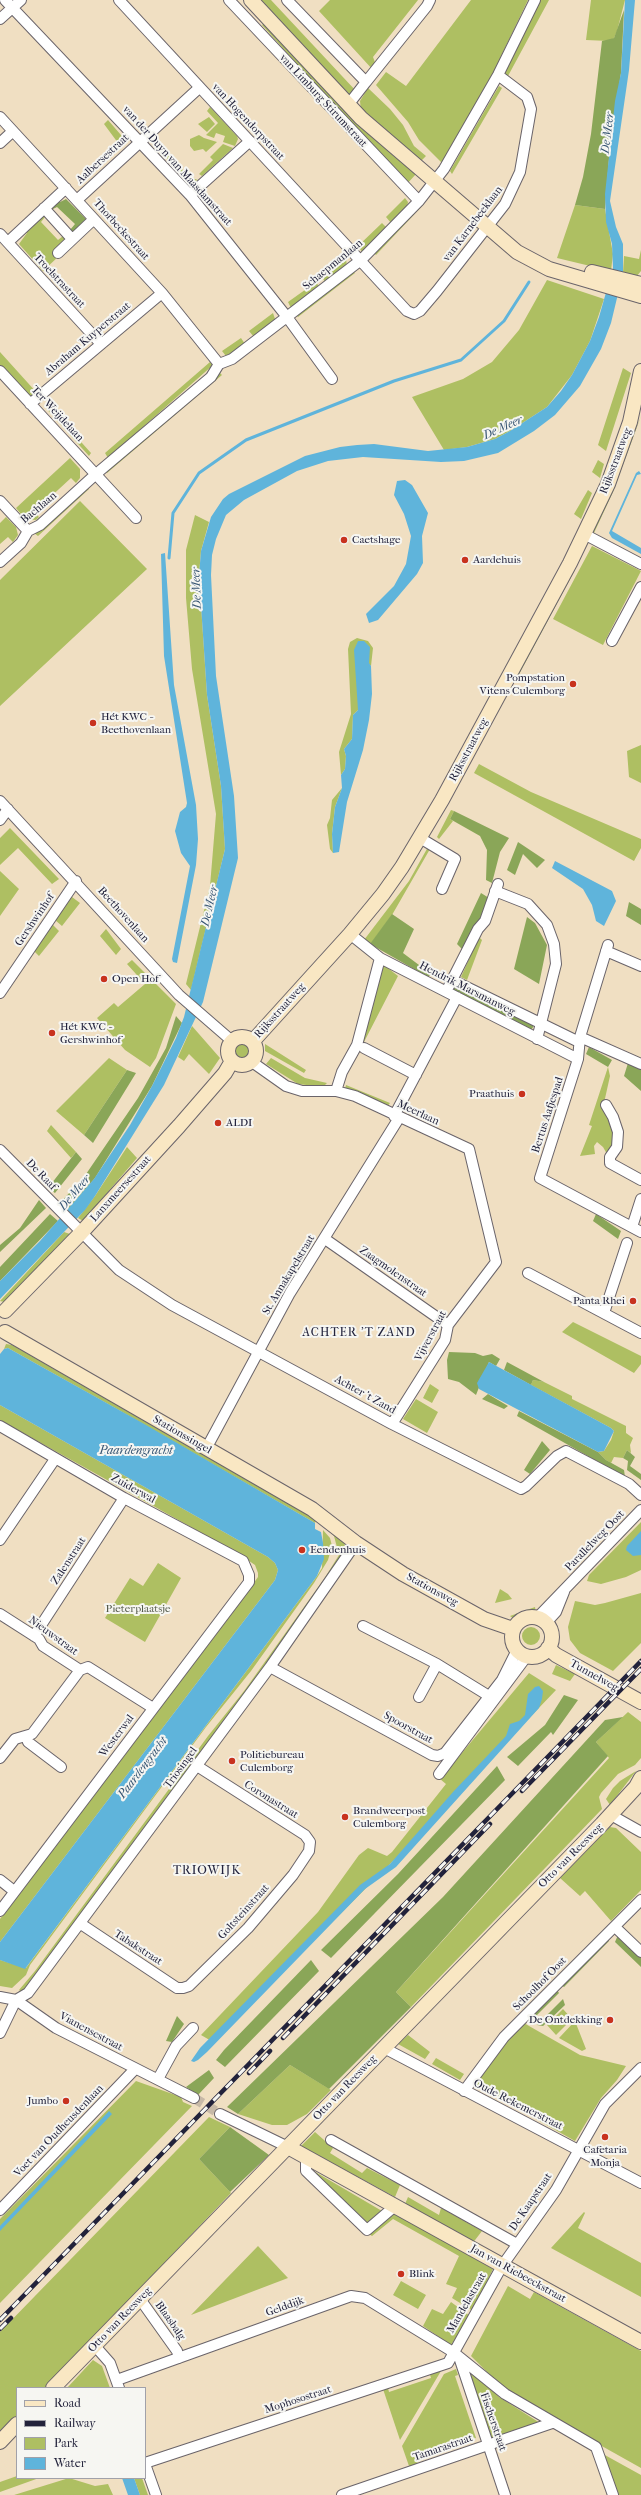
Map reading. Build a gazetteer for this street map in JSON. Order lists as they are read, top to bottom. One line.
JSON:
{"streets":{"street":["van Limburg Stirumstraat","van Hogendorpstraat","Aalbersestraat","van der Duyn van Maasdamstraat","van Karnebeeklaan","Thorbeckestraat","Schaepmanlaan","Troelstrastraat","Abraham Kuyperstraat","Ter Weijdelaan","Rijksstraatweg","Bachlaan","Beethovenlaan","Gershwinhof","Hendrik Marsmanweg","Meerlaan","Bertus Aafjespad","De Raaf","Lanxmeersestraat","Zaagmolenstraat","St. Annakapelstraat","Vijverstraat","Achter 't Zand","Stationssingel","Zuiderwal","Parallelweg Oost","Zalenstraat","Stationsweg","Nieuwstraat","Tunnelweg","Spoorstraat","Westerwal","Triosingel","Coronastraat","Otto van Reesweg","Goltsteinstraat","Tabakstraat","Schoolhof Oost","Vianensestraat","Oude Rekemerstraat","Voet van Oudheusdenlaan","De Kaapstraat","Jan van Riebeeckstraat","Mandelastraat","Gelddijk","Blaasbalg","Mophosostraat","Fischerstraat","Tamarastraat"]},"crossings":[["van Limburg Stirumstraat","van Karnebeeklaan"],["van Limburg Stirumstraat","Schaepmanlaan"],["van Hogendorpstraat","Aalbersestraat"],["van Hogendorpstraat","van Karnebeeklaan"],["van Hogendorpstraat","Schaepmanlaan"],["Aalbersestraat","van der Duyn van Maasdamstraat"],["Aalbersestraat","Thorbeckestraat"],["van der Duyn van Maasdamstraat","Schaepmanlaan"],["van Karnebeeklaan","Schaepmanlaan"],["Thorbeckestraat","Schaepmanlaan"],["Thorbeckestraat","Abraham Kuyperstraat"],["Schaepmanlaan","Ter Weijdelaan"],["Schaepmanlaan","Bachlaan"],["Troelstrastraat","Abraham Kuyperstraat"],["Abraham Kuyperstraat","Ter Weijdelaan"],["Ter Weijdelaan","Bachlaan"],["Rijksstraatweg","Beethovenlaan"],["Rijksstraatweg","Hendrik Marsmanweg"],["Rijksstraatweg","Meerlaan"],["Rijksstraatweg","Lanxmeersestraat"],["Beethovenlaan","Gershwinhof"],["Beethovenlaan","Meerlaan"],["Beethovenlaan","Lanxmeersestraat"],["Hendrik Marsmanweg","Bertus Aafjespad"],["Hendrik Marsmanweg","St. Annakapelstraat"],["Meerlaan","Lanxmeersestraat"],["Meerlaan","St. Annakapelstraat"],["Meerlaan","Vijverstraat"],["De Raaf","Lanxmeersestraat"],["De Raaf","Achter 't Zand"],["Lanxmeersestraat","Achter 't Zand"],["Zaagmolenstraat","St. Annakapelstraat"],["Zaagmolenstraat","Vijverstraat"],["St. Annakapelstraat","Achter 't Zand"],["St. Annakapelstraat","Stationssingel"],["Vijverstraat","Achter 't Zand"],["Stationssingel","Stationsweg"],["Stationssingel","Triosingel"],["Zuiderwal","Zalenstraat"],["Zuiderwal","Westerwal"],["Parallelweg Oost","Stationsweg"],["Parallelweg Oost","Tunnelweg"],["Parallelweg Oost","Spoorstraat"],["Zalenstraat","Nieuwstraat"],["Stationsweg","Tunnelweg"],["Stationsweg","Spoorstraat"],["Stationsweg","Triosingel"],["Nieuwstraat","Westerwal"],["Tunnelweg","Spoorstraat"],["Spoorstraat","Triosingel"],["Triosingel","Coronastraat"],["Triosingel","Tabakstraat"],["Triosingel","Vianensestraat"],["Coronastraat","Goltsteinstraat"],["Otto van Reesweg","Oude Rekemerstraat"],["Otto van Reesweg","Jan van Riebeeckstraat"],["Otto van Reesweg","Blaasbalg"],["Goltsteinstraat","Tabakstraat"],["Schoolhof Oost","Oude Rekemerstraat"],["Vianensestraat","Voet van Oudheusdenlaan"],["Oude Rekemerstraat","De Kaapstraat"],["De Kaapstraat","Jan van Riebeeckstraat"],["De Kaapstraat","Mandelastraat"],["Jan van Riebeeckstraat","Mandelastraat"],["Mandelastraat","Gelddijk"],["Mandelastraat","Mophosostraat"],["Mandelastraat","Fischerstraat"],["Gelddijk","Blaasbalg"],["Gelddijk","Mophosostraat"],["Gelddijk","Fischerstraat"],["Gelddijk","Tamarastraat"],["Mophosostraat","Fischerstraat"],["Fischerstraat","Tamarastraat"]],"districts":["ACHTER 'T ZAND","TRIOWIJK"],"water":["De Meer","Paardengracht"],"parks":["Pieterplaatsje"],"places":["Caetshage","Aardehuis","Pompstation Vitens Culemborg","Hét KWC - Beethovenlaan","Open Hof","Hét KWC - Gershwinhof","Praathuis","ALDI","Panta Rhei","Eendenhuis","Politiebureau Culemborg","Brandweerpost Culemborg","De Ontdekking","Jumbo","Cafetaria Monja","Blink"],"legend":["Road","Railway","Park","Water"]}
